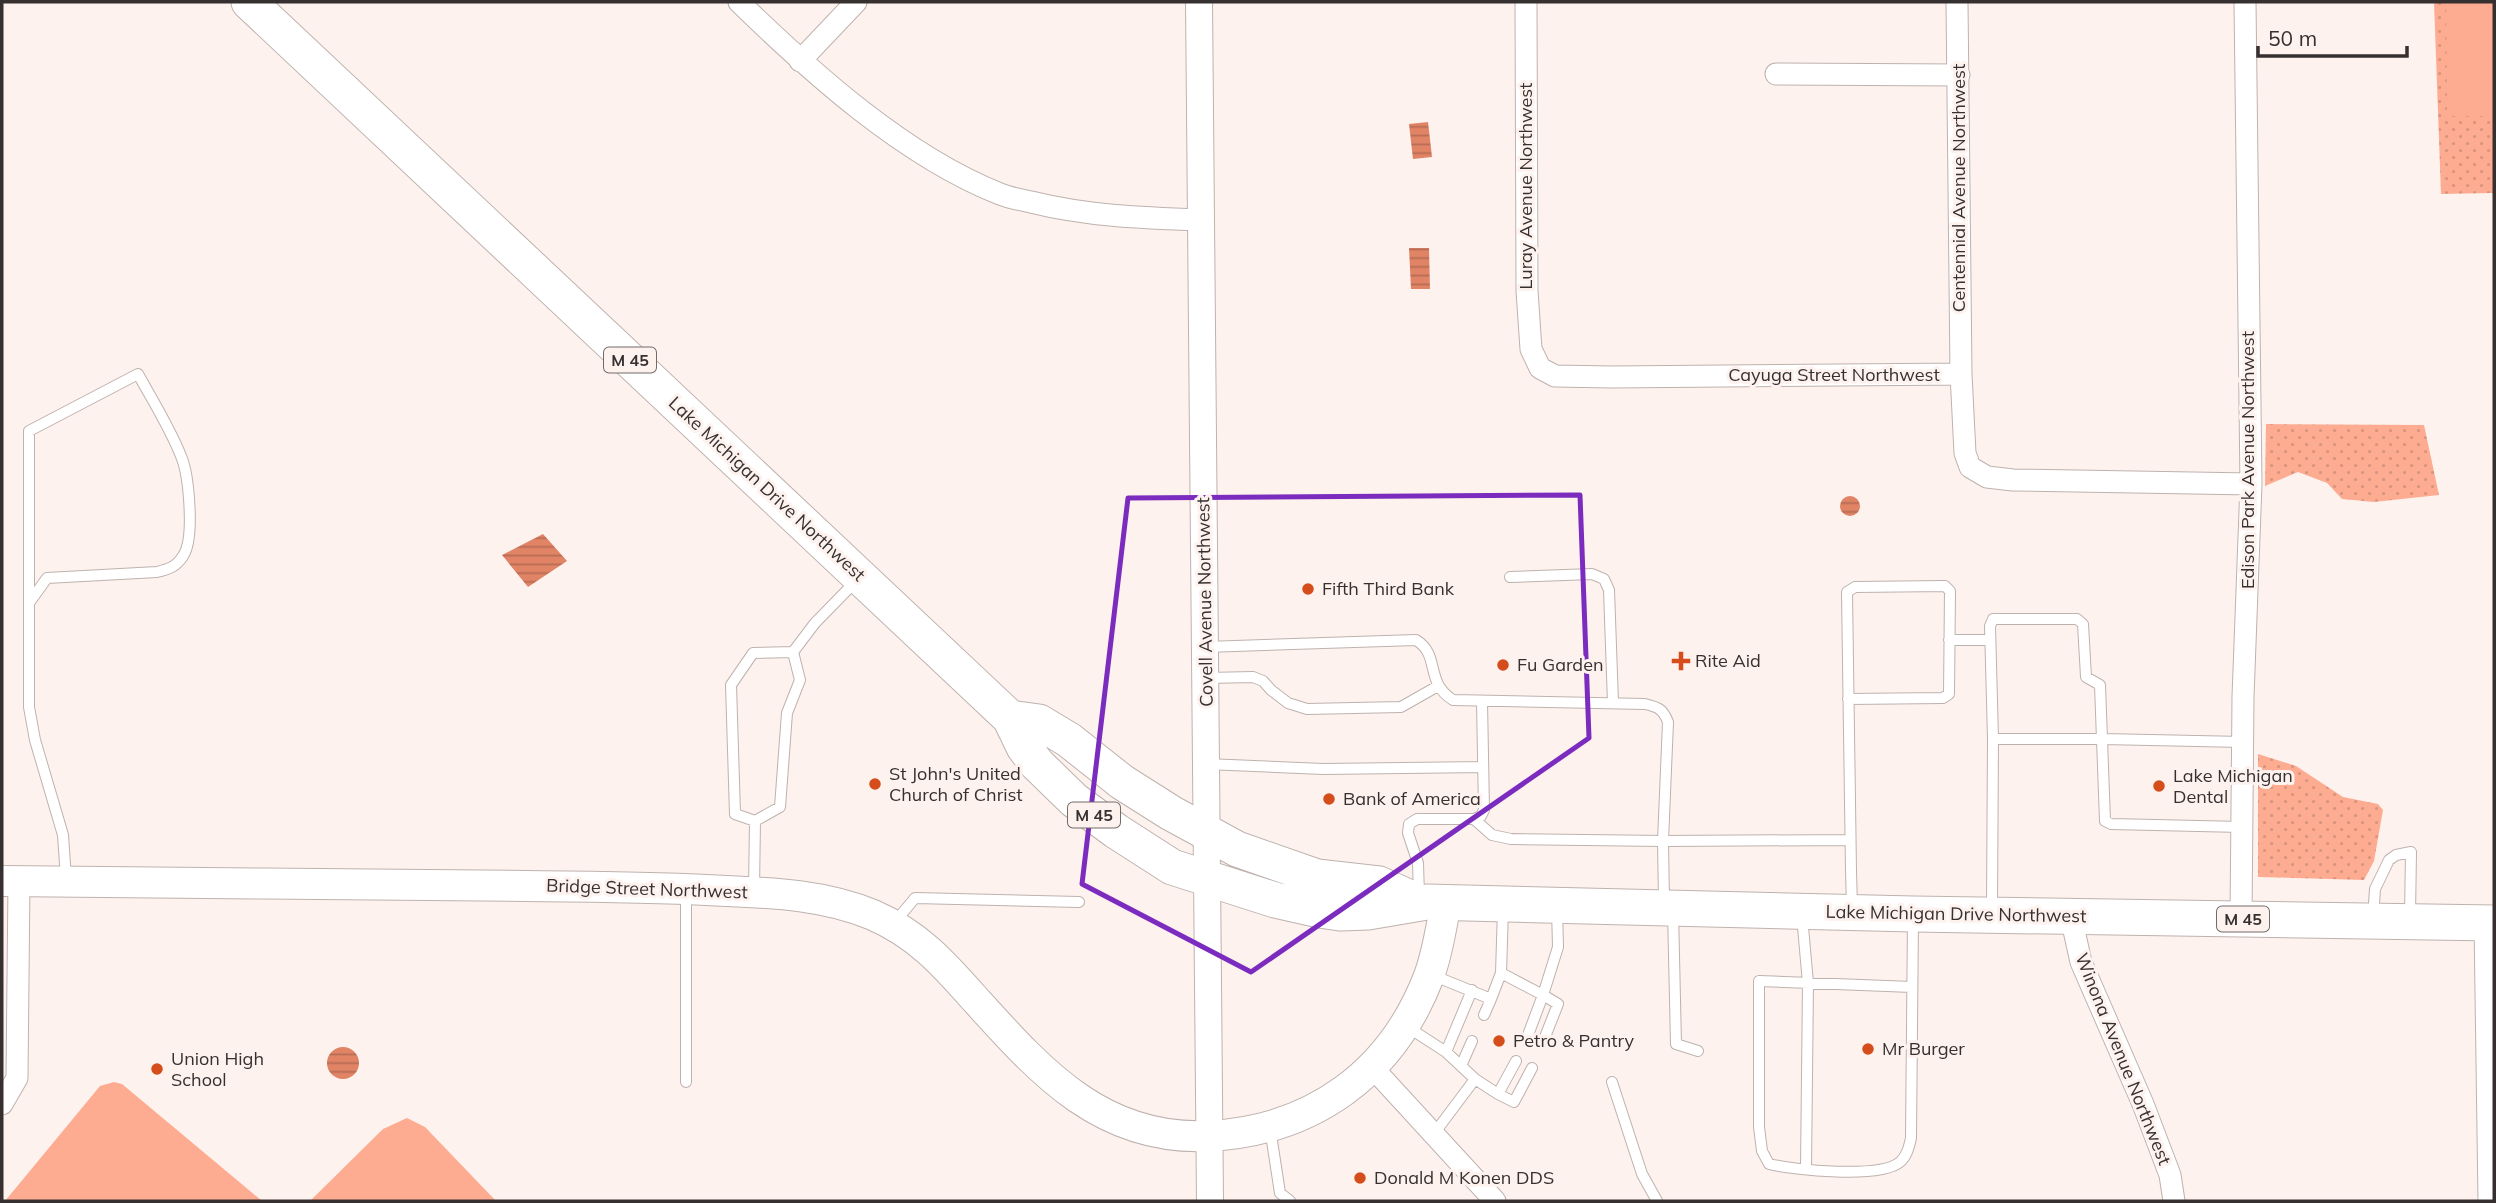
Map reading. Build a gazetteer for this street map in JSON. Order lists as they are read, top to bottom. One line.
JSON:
{"streets":{"highway":["M 45","Lake Michigan Drive Northwest"],"main road":["Bridge Street Northwest"],"street":["Luray Avenue Northwest","Centennial Avenue Northwest","Cayuga Street Northwest","Edison Park Avenue Northwest","Covell Avenue Northwest","Winona Avenue Northwest"]},"crossings":[["Luray Avenue Northwest","Cayuga Street Northwest"],["Centennial Avenue Northwest","Cayuga Street Northwest"],["Cayuga Street Northwest","Edison Park Avenue Northwest"],["Edison Park Avenue Northwest","Lake Michigan Drive Northwest"],["Lake Michigan Drive Northwest","Covell Avenue Northwest"],["Lake Michigan Drive Northwest","Bridge Street Northwest"],["Lake Michigan Drive Northwest","Winona Avenue Northwest"],["Covell Avenue Northwest","Bridge Street Northwest"]],"places":{"other":["Fifth Third Bank","Fu Garden","St John's United Church of Christ","Lake Michigan Dental","Bank of America","Petro & Pantry","Mr Burger","Union High School","Donald M Konen DDS"],"health":["Rite Aid"]},"scale_bar":"50 m"}
